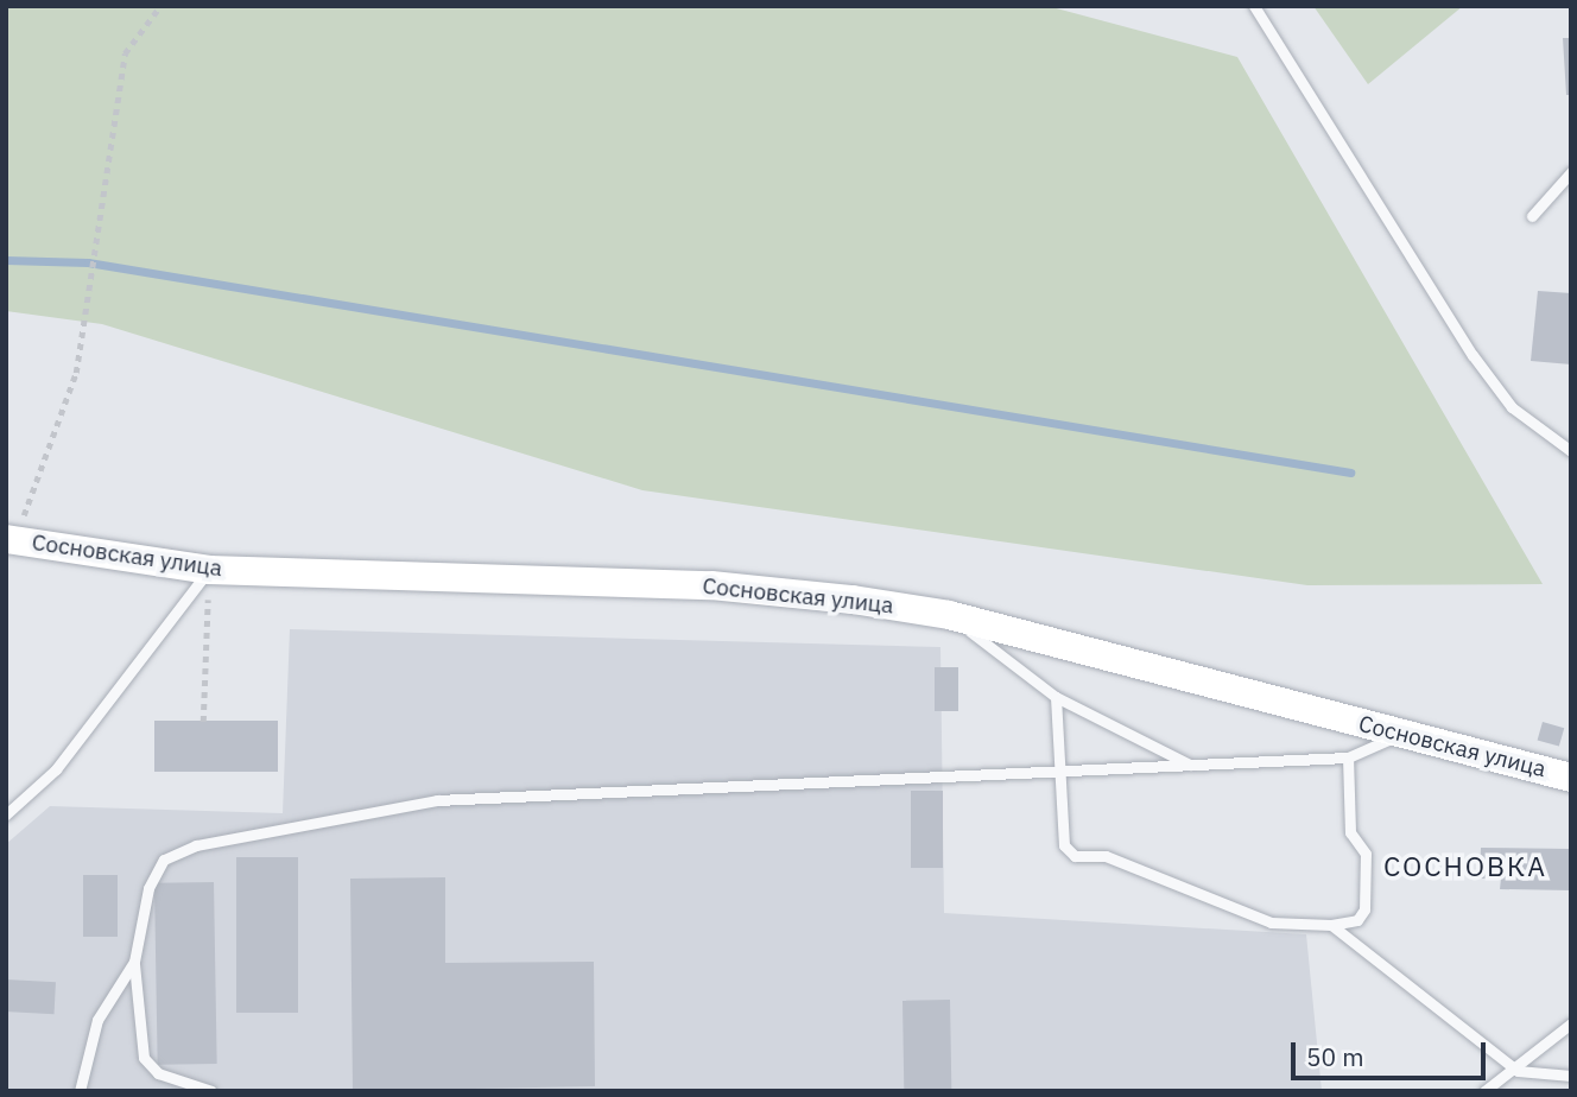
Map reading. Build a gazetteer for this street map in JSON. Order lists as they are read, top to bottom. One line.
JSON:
{"streets":{"street":["Сосновская улица"]},"districts":["СОСНОВКА"],"scale_bar":"50 m"}
